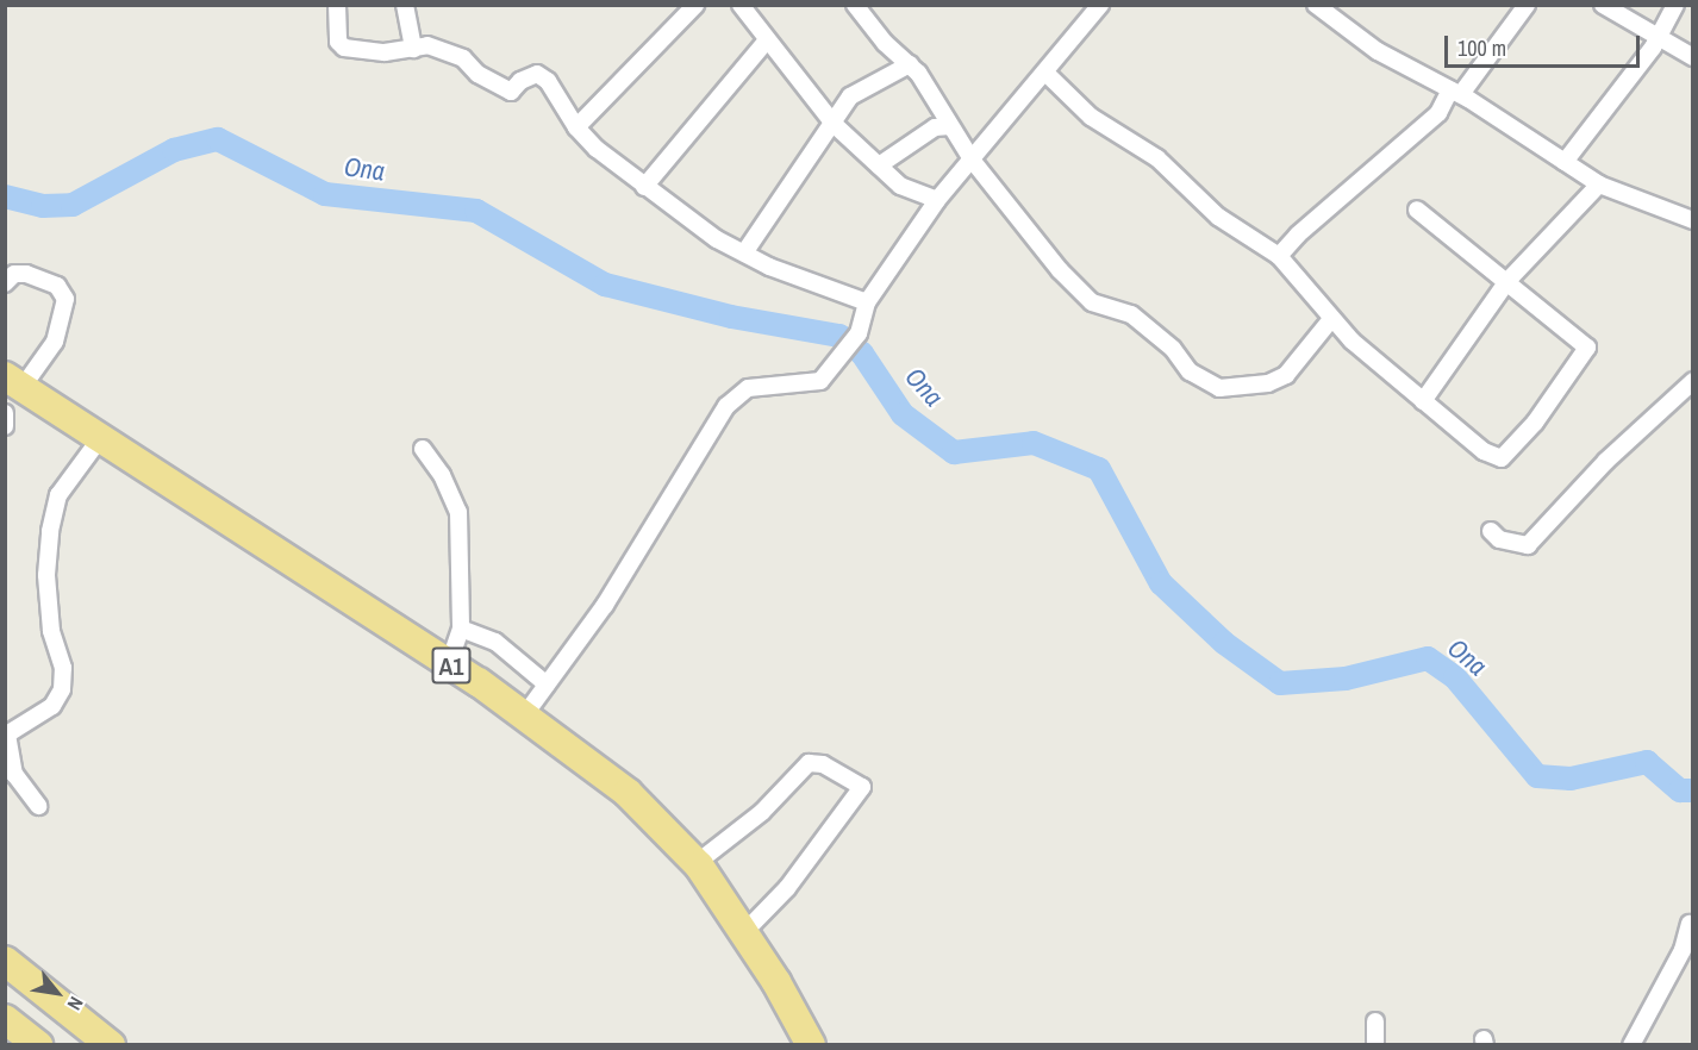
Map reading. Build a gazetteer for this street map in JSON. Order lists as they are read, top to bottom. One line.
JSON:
{"streets":{"highway":["A1"]},"water":["Ona"],"scale_bar":"100 m","north":"bottom right"}
